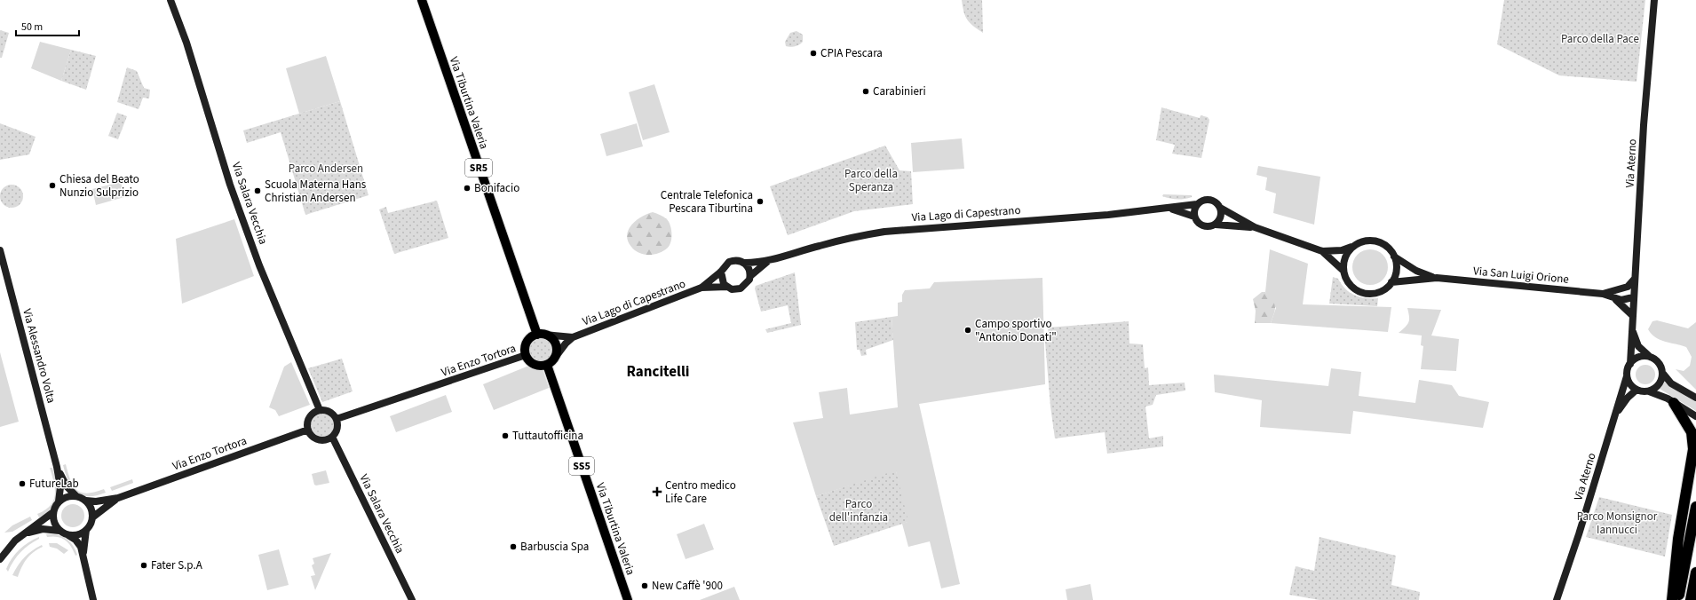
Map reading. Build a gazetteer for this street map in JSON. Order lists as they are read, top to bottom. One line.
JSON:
{"streets":{"main road":["Via Tiburtina Valeria","SR5","SS5"],"street":["Via Aterno","Via Salara Vecchia","Via Lago di Capestrano","Via San Luigi Orione","Via Alessandro Volta","Via Enzo Tortora"]},"crossings":[["Via Tiburtina Valeria","SR5"],["Via Tiburtina Valeria","Via Lago di Capestrano"],["Via Tiburtina Valeria","Via Enzo Tortora"],["Via Aterno","Via San Luigi Orione"],["SR5","Via Lago di Capestrano"],["SR5","Via Enzo Tortora"],["Via Salara Vecchia","Via Enzo Tortora"],["Via Lago di Capestrano","Via Enzo Tortora"],["Via Alessandro Volta","Via Enzo Tortora"]],"districts":["Rancitelli"],"parks":["Parco della Pace","Parco Andersen","Parco della Speranza","Parco dell'infanzia","Parco Monsignor Iannucci"],"places":{"other":["CPIA Pescara","Carabinieri","Chiesa del Beato Nunzio Sulprizio","Bonifacio","Scuola Materna Hans Christian Andersen","Centrale Telefonica Pescara Tiburtina","Campo sportivo \"Antonio Donati\"","Tuttautofficina","FutureLab","Barbuscia Spa","Fater S.p.A","New Caffè '900"],"health":["Centro medico Life Care"]},"scale_bar":"50 m"}
